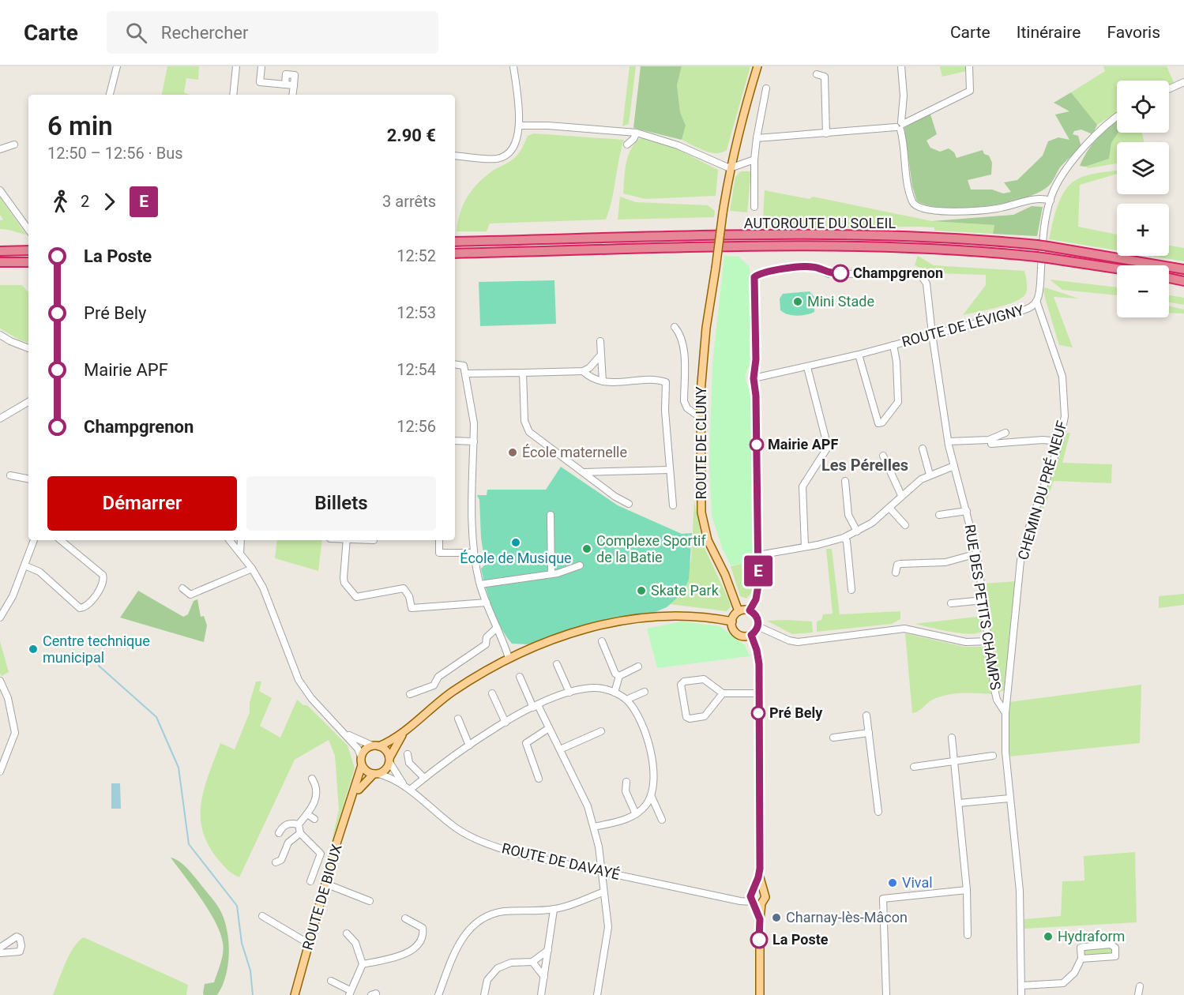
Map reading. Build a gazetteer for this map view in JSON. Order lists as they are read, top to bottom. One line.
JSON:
{"streets":{"highway":["AUTOROUTE DU SOLEIL"],"main road":["ROUTE DE CLUNY","ROUTE DE BIOUX"],"street":["ROUTE DE LÉVIGNY","CHEMIN DU PRÉ NEUF","RUE DES PETITS CHAMPS","ROUTE DE DAVAYÉ"]},"crossings":[["ROUTE DE LÉVIGNY","CHEMIN DU PRÉ NEUF"],["ROUTE DE LÉVIGNY","RUE DES PETITS CHAMPS"],["CHEMIN DU PRÉ NEUF","RUE DES PETITS CHAMPS"],["ROUTE DE DAVAYÉ","ROUTE DE BIOUX"]],"districts":["Les Pérelles"],"places":["Champgrenon","Mini Stade","Mairie APF","École maternelle","École de Musique","Complexe Sportif de la Batie","Skate Park","Centre technique municipal","Pré Bely","Vival","Charnay-lès-Mâcon","Hydraform","La Poste"],"lines":["bus line E"],"page":{"header":"Carte","search":"Rechercher","nav":["Carte","Itinéraire","Favoris"],"on_map":"E","map_buttons":["+","−"],"heading":["6 min","12:50 – 12:56 · Bus","2.90 €"],"legs":["2","E","3 arrêts"],"list":[{"name":"La Poste","value":"12:52"},{"name":"Pré Bely","value":"12:53"},{"name":"Mairie APF","value":"12:54"},{"name":"Champgrenon","value":"12:56"}],"buttons":["Démarrer","Billets"]}}
